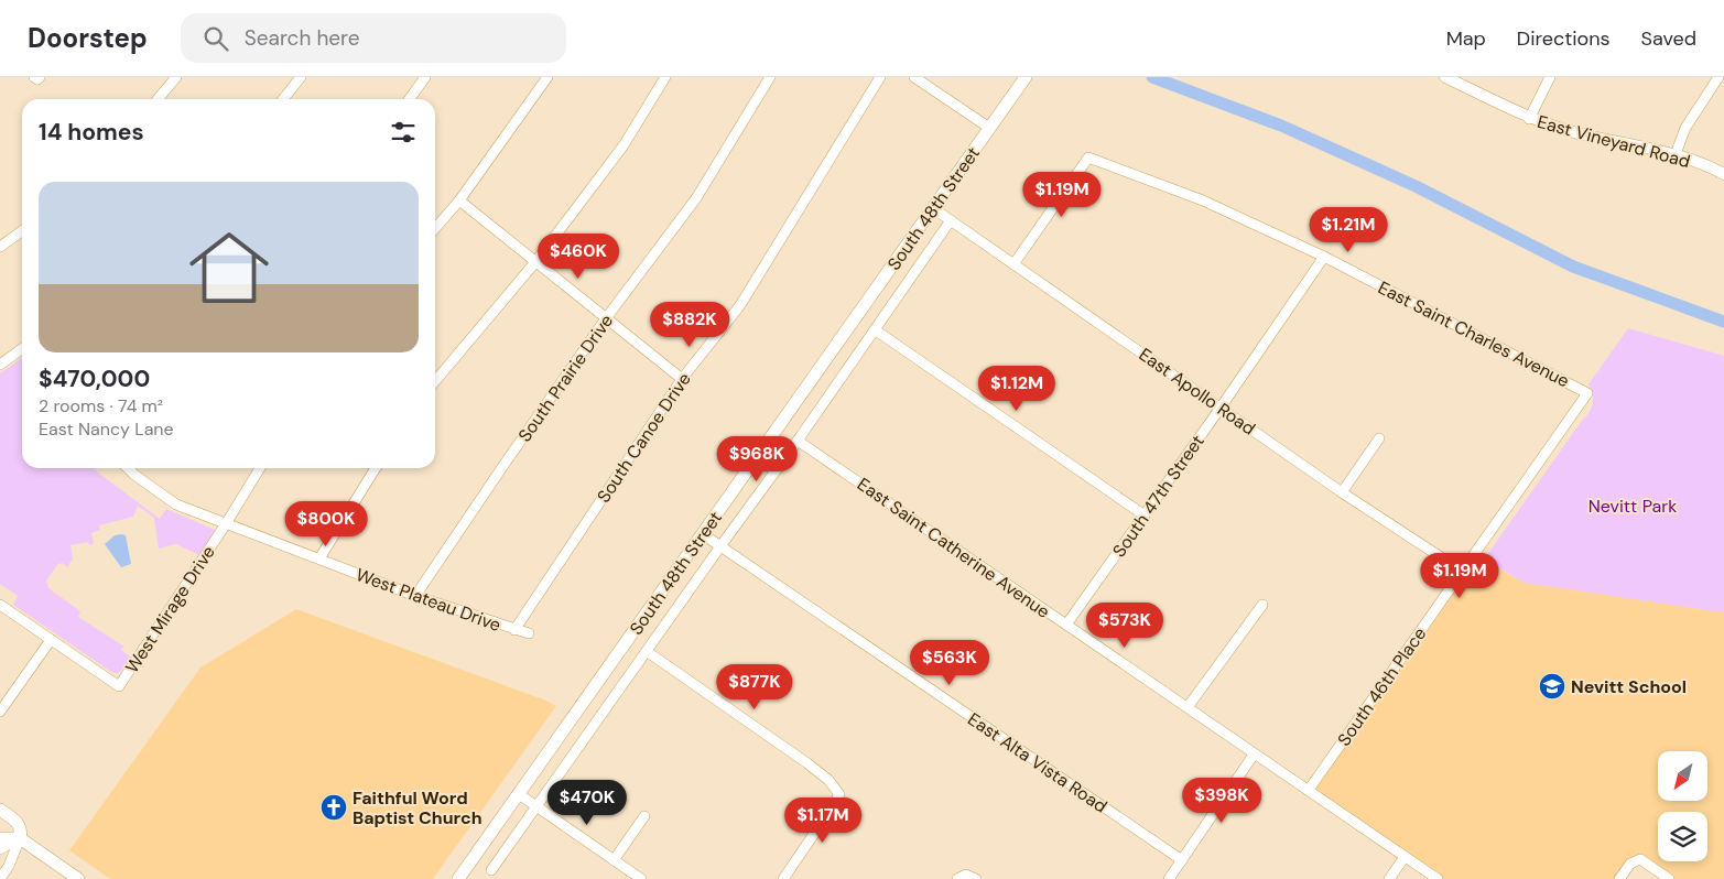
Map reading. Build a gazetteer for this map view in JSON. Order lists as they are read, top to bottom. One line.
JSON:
{"streets":{"main road":["South 48th Street"],"street":["East Vineyard Road","East Saint Charles Avenue","South Prairie Drive","East Apollo Road","South Canoe Drive","South 47th Street","East Saint Catherine Avenue","West Plateau Drive","West Mirage Drive","South 46th Place","East Alta Vista Road"]},"crossings":[["South 48th Street","East Apollo Road"],["South 48th Street","East Saint Catherine Avenue"],["South 48th Street","East Alta Vista Road"],["East Saint Charles Avenue","East Apollo Road"],["East Saint Charles Avenue","South 47th Street"],["East Saint Charles Avenue","South 46th Place"],["South Prairie Drive","West Plateau Drive"],["East Apollo Road","South 47th Street"],["East Apollo Road","South 46th Place"],["South Canoe Drive","West Plateau Drive"],["South 47th Street","East Saint Catherine Avenue"],["East Saint Catherine Avenue","South 46th Place"],["West Plateau Drive","West Mirage Drive"]],"parks":["Nevitt Park"],"places":{"school or university":["Nevitt School"],"church":["Faithful Word Baptist Church"]},"north":"bottom left","page":{"header":"Doorstep","search":"Search here","nav":["Map","Directions","Saved"],"heading":"14 homes","list":[{"name":"$470,000","note":"2 rooms · 74 m² · East Nancy Lane"}],"price":["$1.19M","$1.21M","$460K","$882K","$1.12M","$968K","$800K","$1.19M","$573K","$563K","$877K","$398K","$470K","$1.17M"]}}
